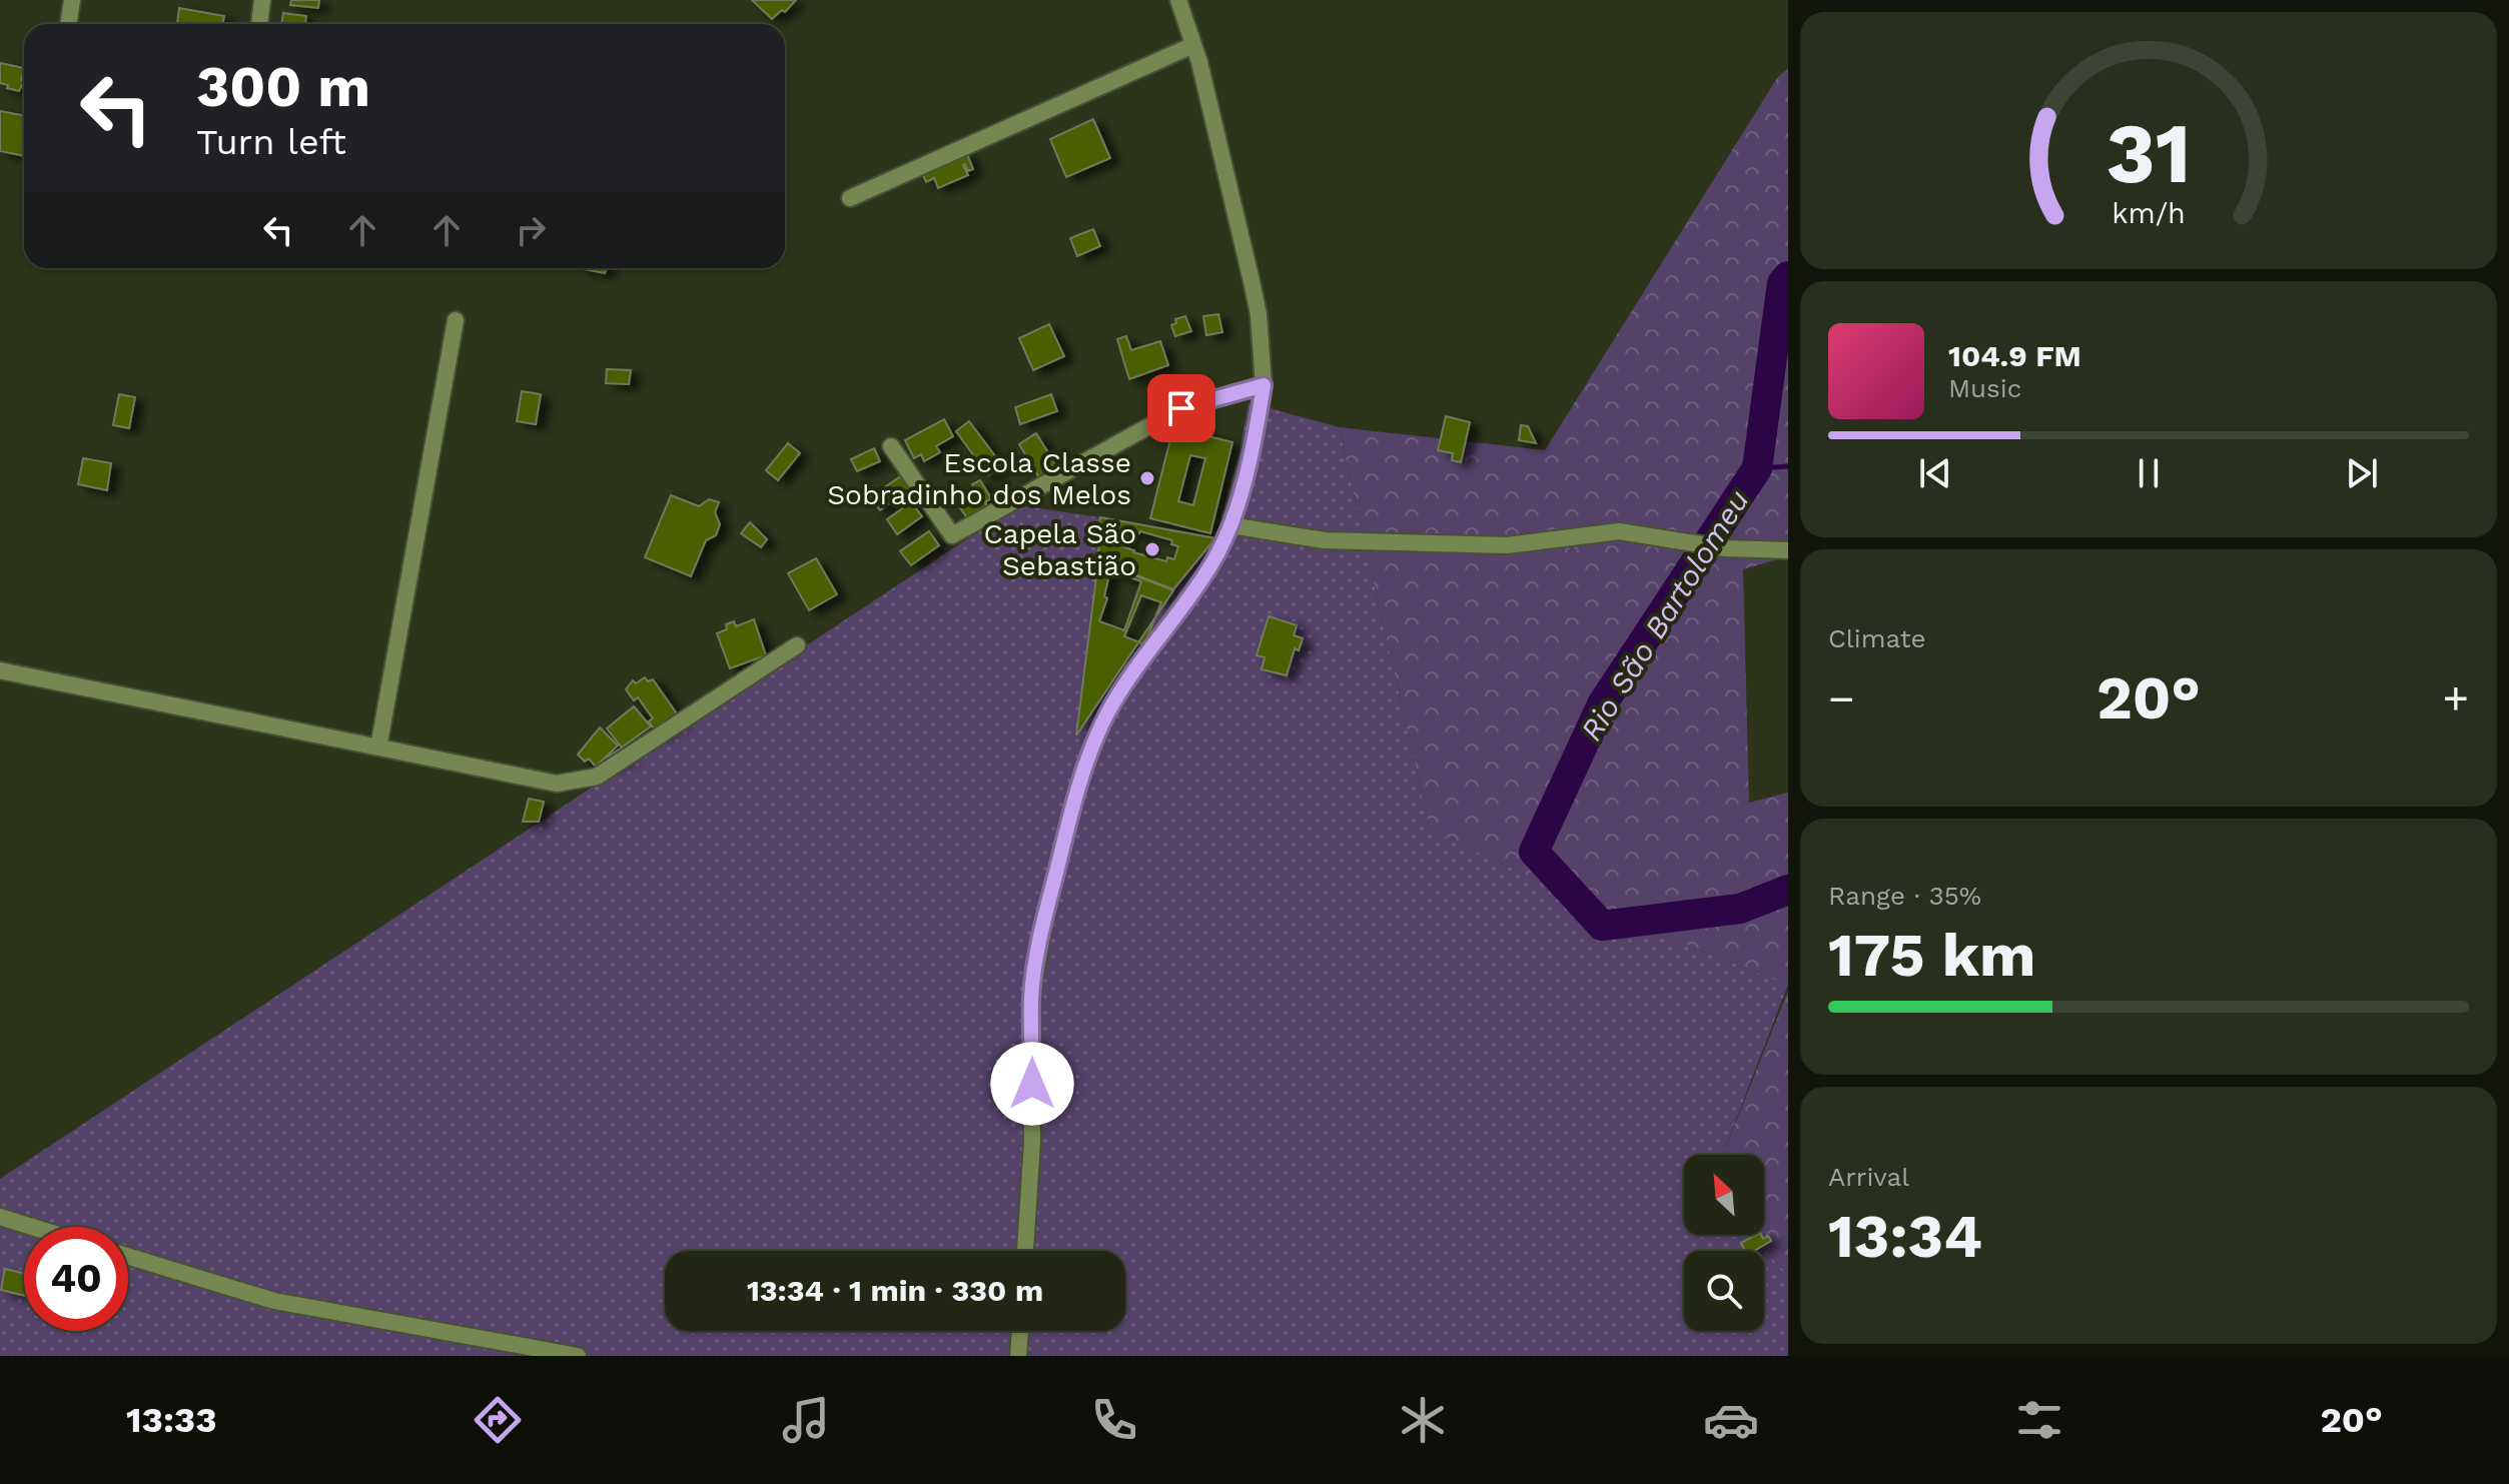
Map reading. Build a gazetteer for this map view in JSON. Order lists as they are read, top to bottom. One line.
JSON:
{"water":["Rio São Bartolomeu"],"places":["Escola Classe Sobradinho dos Melos","Capela São Sebastião"],"north":"top left","page":{"turn":["300 m","Turn left"],"song":["104.9 FM","Music"],"tile":["Climate",["Range · 35%","175 km"],["Arrival","13:34"]],"heat":["−","20°","+"],"limit":"40","trip":"13:34 · 1 min · 330 m","tabs":["13:33","20°"],"gauge":["31","km/h"]}}
